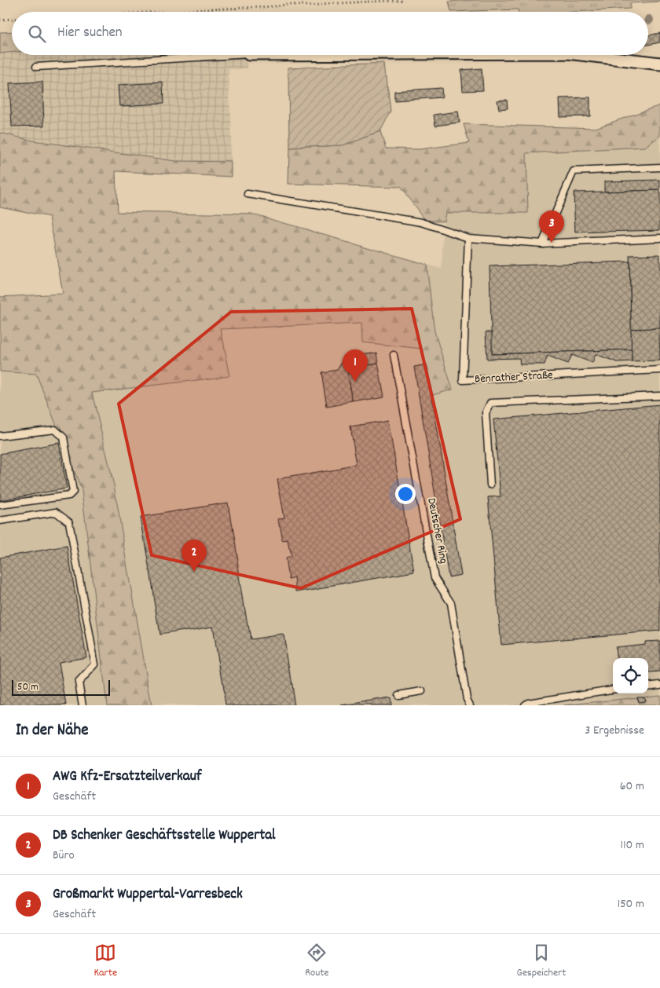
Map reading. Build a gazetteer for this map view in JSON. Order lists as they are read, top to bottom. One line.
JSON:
{"streets":{"lane":["Benrather Straße","Deutscher Ring"]},"scale_bar":"50 m","page":{"search":"Hier suchen","pins":["3","1","2"],"scale":"50 m","heading":["In der Nähe","3 Ergebnisse"],"list":[{"mark":"1","name":"AWG Kfz-Ersatzteilverkauf","note":"Geschäft","value":"60 m"},{"mark":"2","name":"DB Schenker Geschäftsstelle Wuppertal","note":"Büro","value":"110 m"},{"mark":"3","name":"Großmarkt Wuppertal-Varresbeck","note":"Geschäft","value":"150 m"}],"nav":["Karte","Route","Gespeichert"]}}
